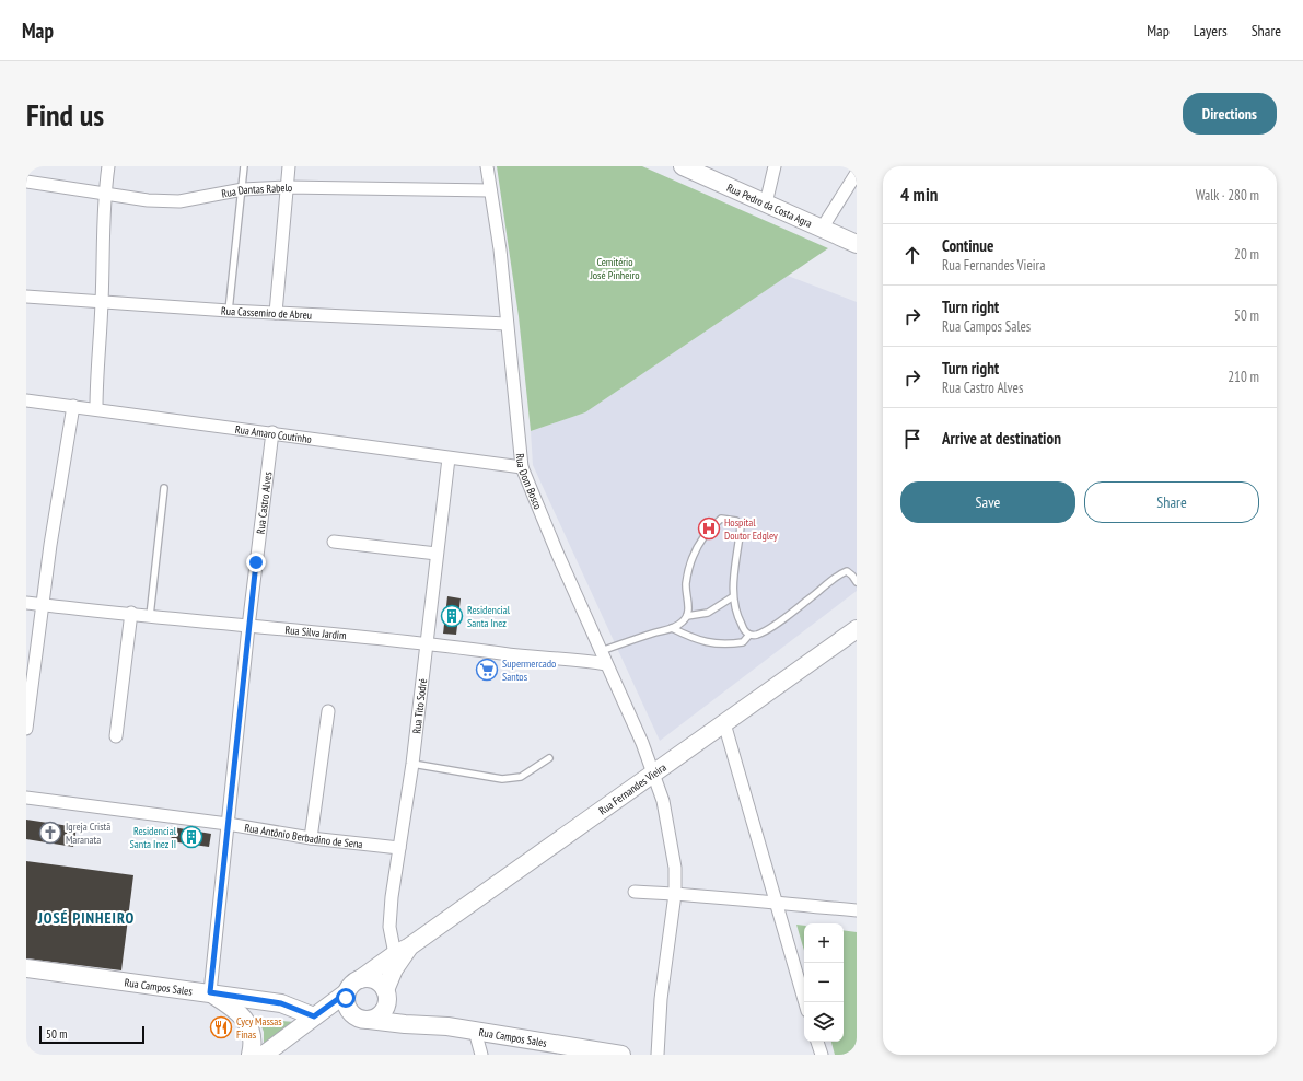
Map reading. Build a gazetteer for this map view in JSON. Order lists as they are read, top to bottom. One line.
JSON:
{"streets":{"street":["Rua Dantas Rabelo","Rua Pedro da Costa Agra","Rua Cassemiro de Abreu","Rua Amaro Coutinho","Rua Dom Bosco","Rua Castro Alves","Rua Silva Jardim","Rua Tito Sodré","Rua Fernandes Vieira","Rua Antônio Berbadino de Sena","Rua Campos Sales"]},"crossings":[["Rua Dantas Rabelo","Rua Dom Bosco"],["Rua Cassemiro de Abreu","Rua Dom Bosco"],["Rua Amaro Coutinho","Rua Dom Bosco"],["Rua Amaro Coutinho","Rua Castro Alves"],["Rua Amaro Coutinho","Rua Tito Sodré"],["Rua Dom Bosco","Rua Silva Jardim"],["Rua Dom Bosco","Rua Fernandes Vieira"],["Rua Castro Alves","Rua Silva Jardim"],["Rua Castro Alves","Rua Antônio Berbadino de Sena"],["Rua Castro Alves","Rua Campos Sales"],["Rua Silva Jardim","Rua Tito Sodré"],["Rua Tito Sodré","Rua Fernandes Vieira"],["Rua Tito Sodré","Rua Antônio Berbadino de Sena"],["Rua Fernandes Vieira","Rua Campos Sales"]],"districts":["JOSÉ PINHEIRO"],"parks":["Cemitério José Pinheiro"],"places":{"hospital":["Hospital Doutor Edgley"],"building":["Residencial Santa Inez","Residencial Santa Inez II"],"supermarket":["Supermercado Santos"],"church":["Igreja Cristã Maranata"],"restaurant":["Cycy Massas Finas"]},"scale_bar":"50 m","page":{"header":"Map","nav":["Map","Layers","Share"],"buttons":["Directions",["Save","Share"]],"title":"Find us","heading":["4 min","Walk · 280 m"],"list":[["Continue","Rua Fernandes Vieira","20 m"],["Turn right","Rua Campos Sales","50 m"],["Turn right","Rua Castro Alves","210 m"],"Arrive at destination"],"map_buttons":["+","−"],"scale":"50 m"}}
